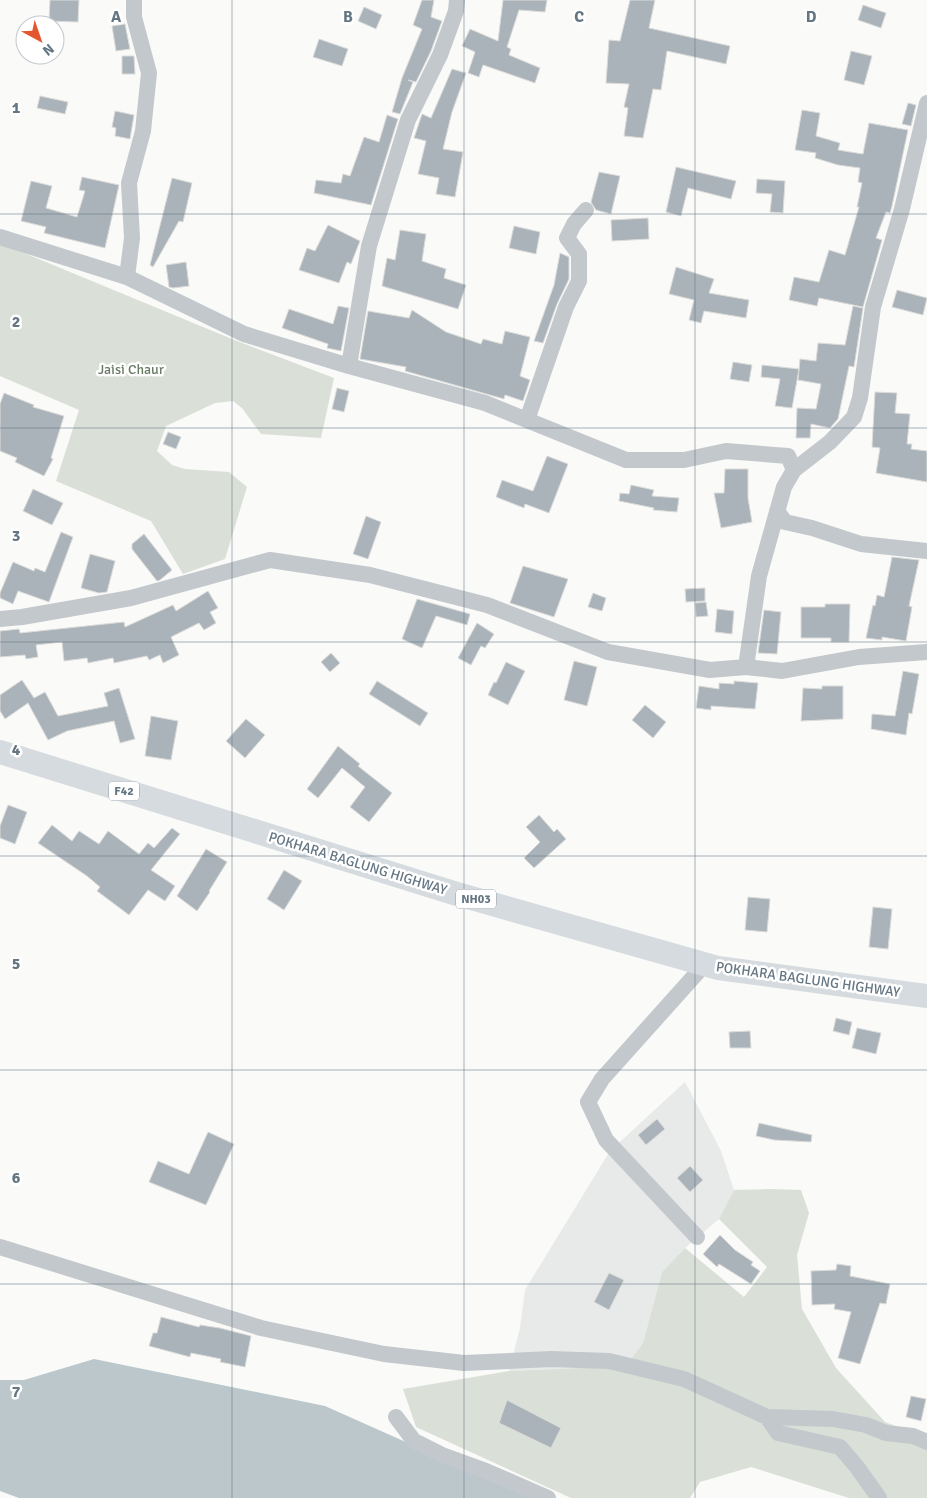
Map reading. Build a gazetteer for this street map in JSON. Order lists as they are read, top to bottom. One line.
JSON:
{"streets":{"highway":["F42","POKHARA BAGLUNG HIGHWAY","NH03"]},"parks":["Jaisi Chaur"],"north":"bottom right","grid":{"columns":["A","B","C","D"],"rows":["1","2","3","4","5","6","7"]}}
